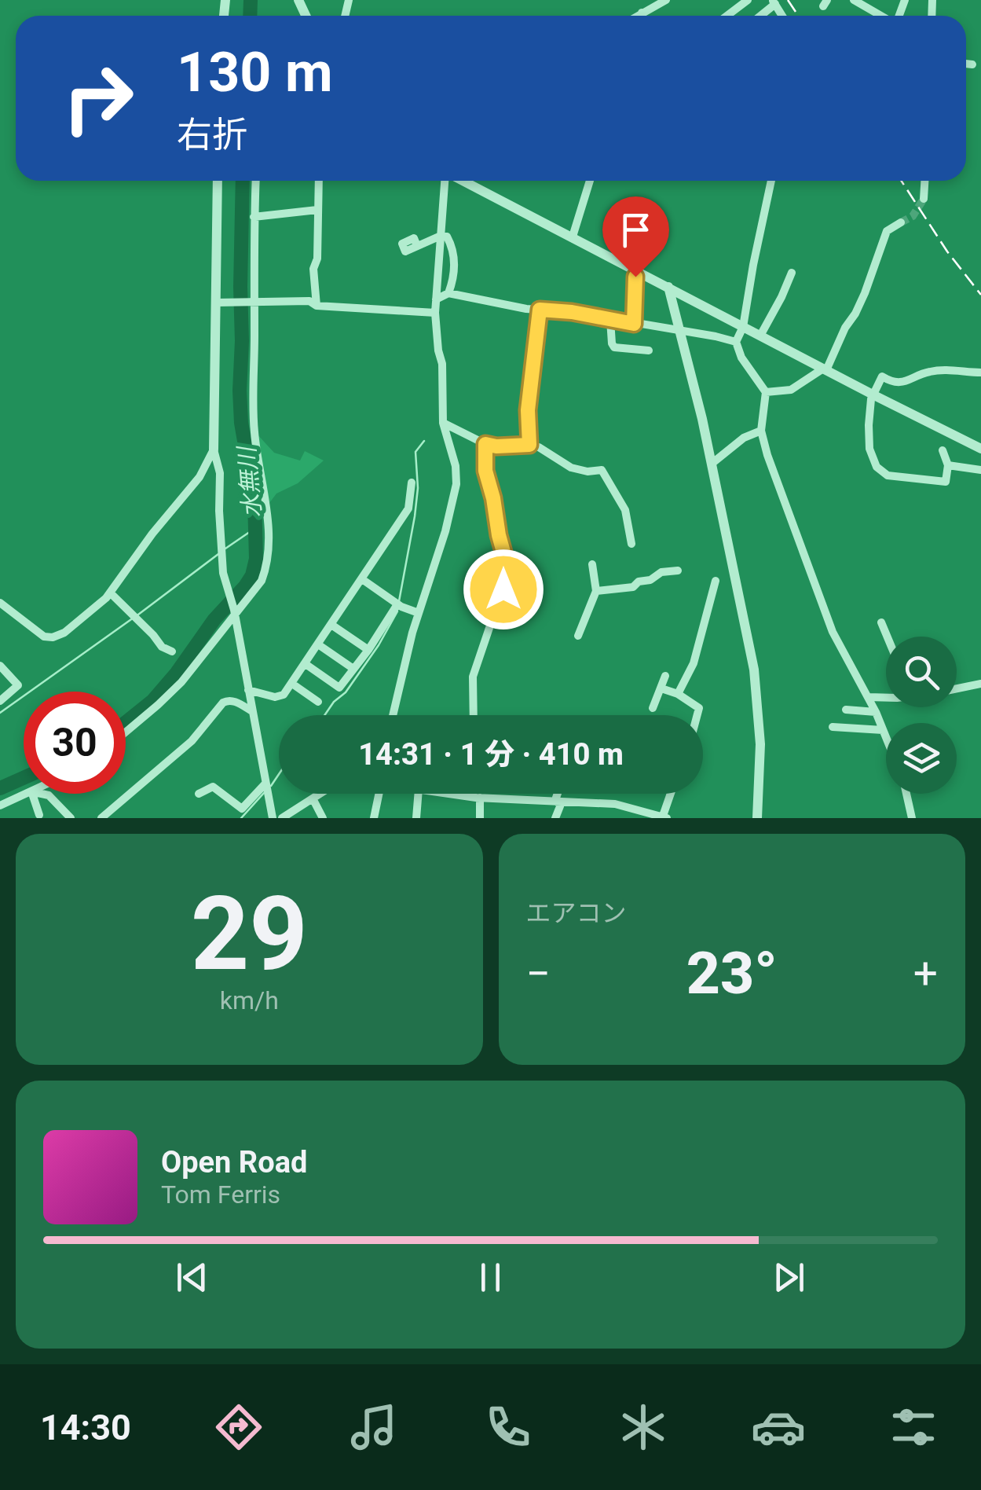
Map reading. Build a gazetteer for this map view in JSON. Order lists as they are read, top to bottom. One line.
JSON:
{"water":["水無川"],"page":{"turn":["130 m","右折"],"limit":"30","trip":"14:31 · 1 分 · 410 m","tile":[["29","km/h"],"エアコン"],"heat":["−","23°","+"],"song":["Open Road","Tom Ferris"],"tabs":"14:30"}}
